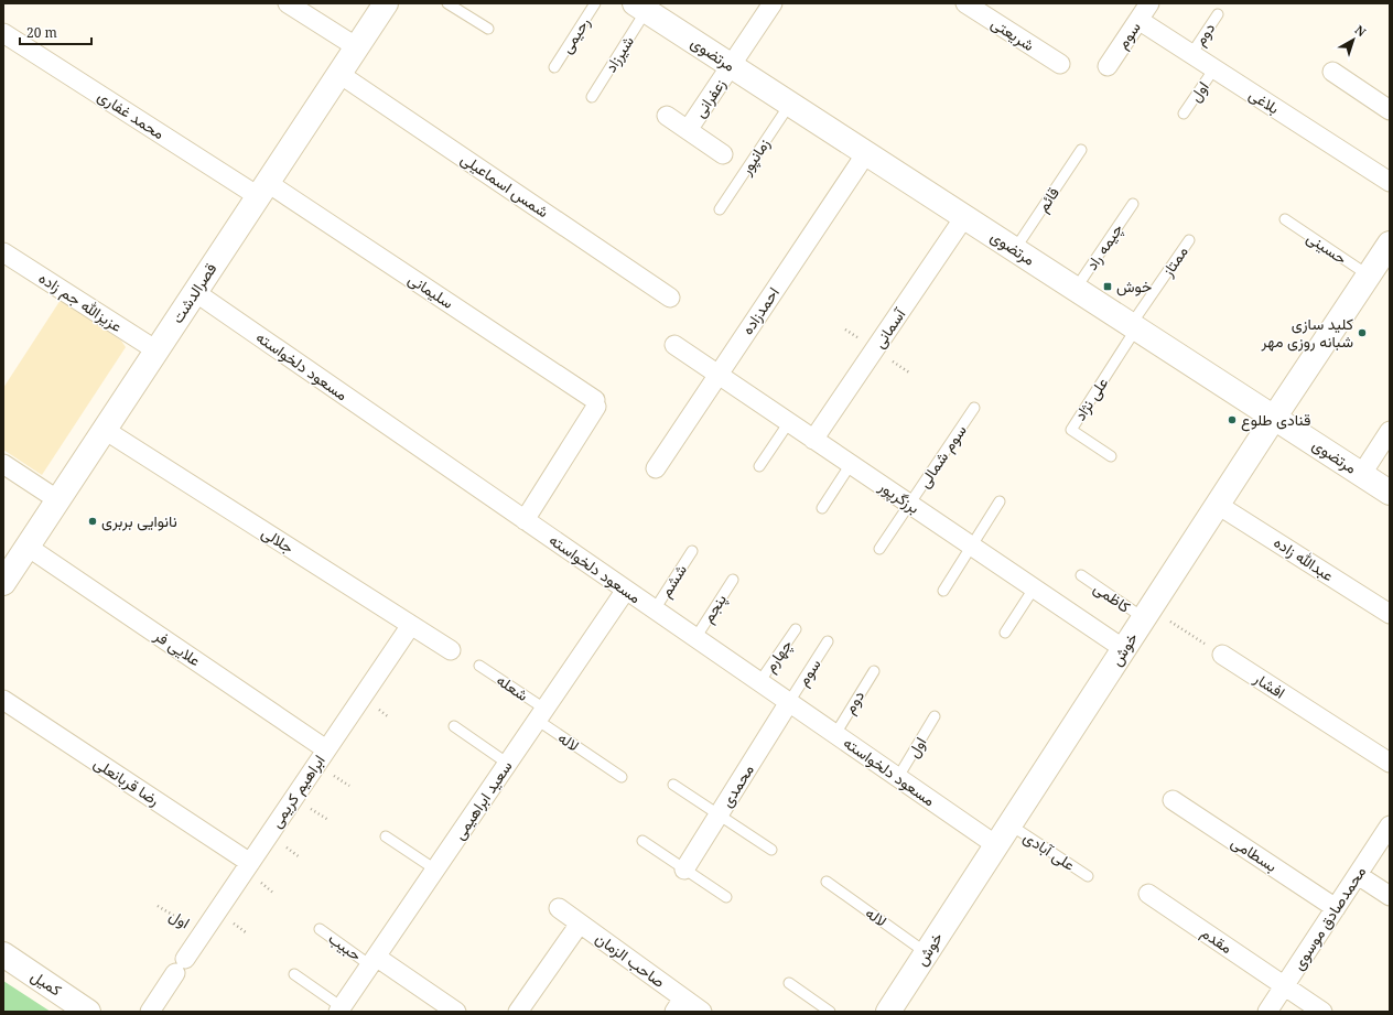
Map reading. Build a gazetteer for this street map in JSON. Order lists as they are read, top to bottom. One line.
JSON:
{"streets":{"street":["شریعتی","سوم","مرتضوی","زعفرانی","بلاغی","محمد غفاری","شمس اسماعیلی","سلیمانی","قصرالدشت","عزیزالله جم زاده","احمدزاده","آسمانی","مسعود دلخواسته","برزگرپور","جلالی","عبدالله زاده","علایی فر","خوش","افشار","رضا قربانعلی","محمدی","ابراهیم کریمی","سعید ابراهیمی","بسطامی","محمدصادق موسوی","مقدم","صاحب الزمان","کمیل"],"lane":["دوم","رحیمی","شیرزاد","اول","زمانپور","قائم","چیمه راد","حسینی","ممتاز","علی نژاد","سوم شمالی","ششم","کاظمی","پنجم","چهارم","شعله","لاله","علی آبادی","حبیب"]},"crossings":[["دوم","بلاغی"],["دوم","مسعود دلخواسته"],["سوم","بلاغی"],["سوم","مسعود دلخواسته"],["سوم","محمدی"],["شیرزاد","مرتضوی"],["مرتضوی","زعفرانی"],["مرتضوی","زمانپور"],["مرتضوی","قائم"],["مرتضوی","چیمه راد"],["مرتضوی","ممتاز"],["مرتضوی","احمدزاده"],["مرتضوی","آسمانی"],["مرتضوی","علی نژاد"],["مرتضوی","خوش"],["اول","بلاغی"],["اول","مسعود دلخواسته"],["اول","ابراهیم کریمی"],["محمد غفاری","سلیمانی"],["محمد غفاری","قصرالدشت"],["شمس اسماعیلی","قصرالدشت"],["حسینی","خوش"],["ممتاز","علی نژاد"],["سلیمانی","قصرالدشت"],["سلیمانی","مسعود دلخواسته"],["قصرالدشت","عزیزالله جم زاده"],["قصرالدشت","مسعود دلخواسته"],["قصرالدشت","جلالی"],["قصرالدشت","علایی فر"],["احمدزاده","برزگرپور"],["آسمانی","برزگرپور"],["مسعود دلخواسته","ششم"],["مسعود دلخواسته","پنجم"],["مسعود دلخواسته","خوش"],["مسعود دلخواسته","چهارم"],["مسعود دلخواسته","محمدی"],["مسعود دلخواسته","سعید ابراهیمی"],["سوم شمالی","برزگرپور"],["برزگرپور","خوش"],["جلالی","ابراهیم کریمی"],["عبدالله زاده","خوش"],["کاظمی","خوش"],["علایی فر","ابراهیم کریمی"],["خوش","لاله"],["خوش","علی آبادی"],["شعله","لاله"],["شعله","سعید ابراهیمی"],["لاله","سعید ابراهیمی"],["رضا قربانعلی","ابراهیم کریمی"],["سعید ابراهیمی","حبیب"],["بسطامی","محمدصادق موسوی"],["محمدصادق موسوی","مقدم"]],"places":{"transit":["خوش"],"other":["کلید سازی شبانه روزی مهر","قنادی طلوع","نانوایی بربری"]},"scale_bar":"20 m","north":"top right"}
